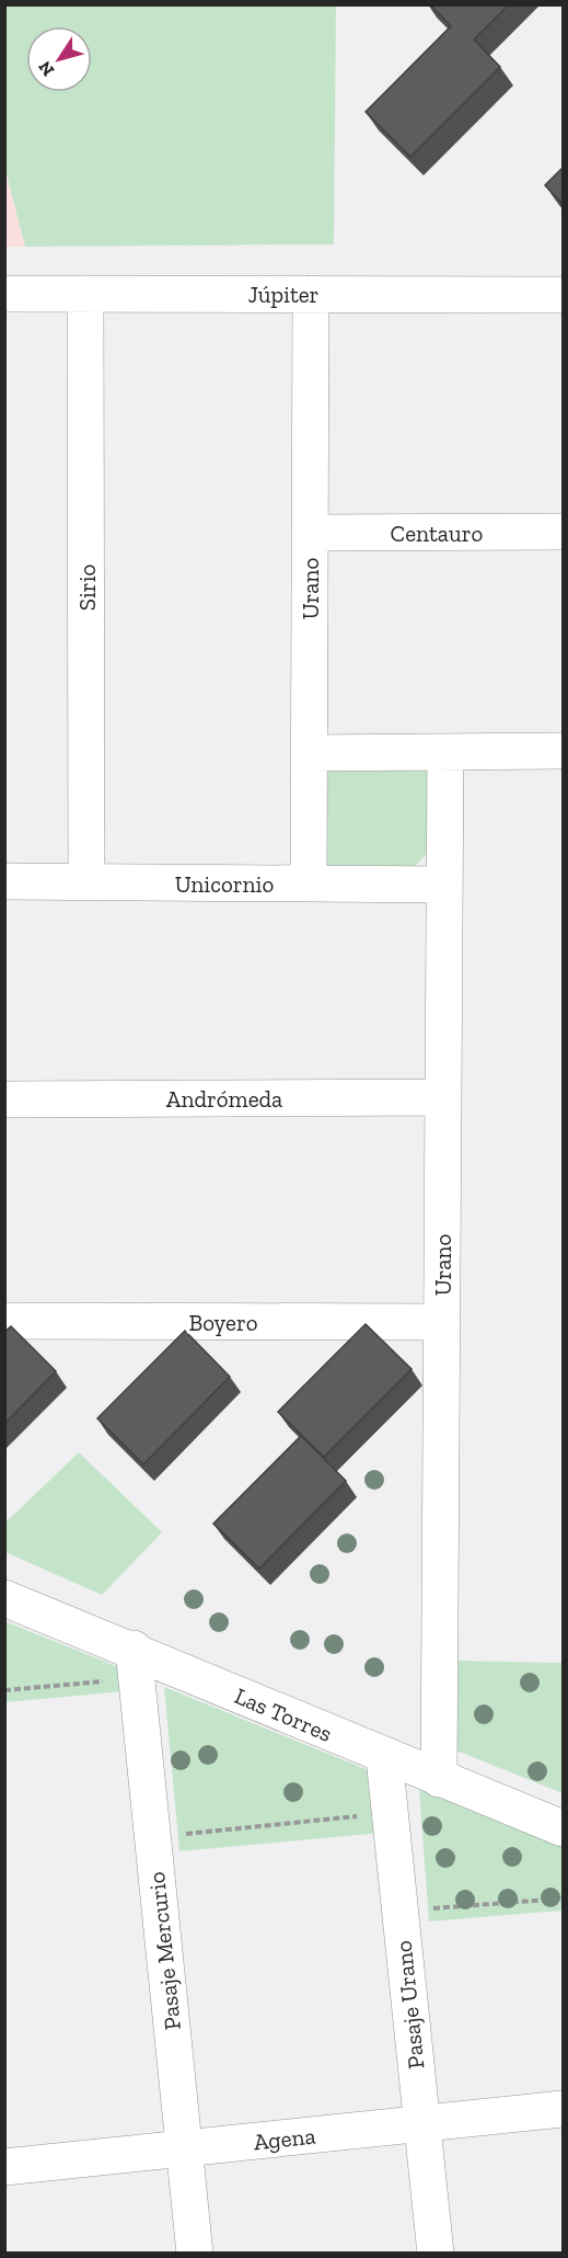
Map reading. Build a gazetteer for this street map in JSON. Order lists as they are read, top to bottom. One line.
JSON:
{"streets":{"street":["Júpiter","Centauro","Sirio","Urano","Unicornio","Andrómeda","Boyero","Las Torres","Pasaje Mercurio","Pasaje Urano","Agena"]},"crossings":[["Júpiter","Sirio"],["Júpiter","Urano"],["Centauro","Urano"],["Sirio","Unicornio"],["Urano","Unicornio"],["Urano","Andrómeda"],["Urano","Boyero"],["Urano","Las Torres"],["Las Torres","Pasaje Mercurio"],["Las Torres","Pasaje Urano"],["Pasaje Mercurio","Agena"],["Pasaje Urano","Agena"]],"north":"bottom left"}
